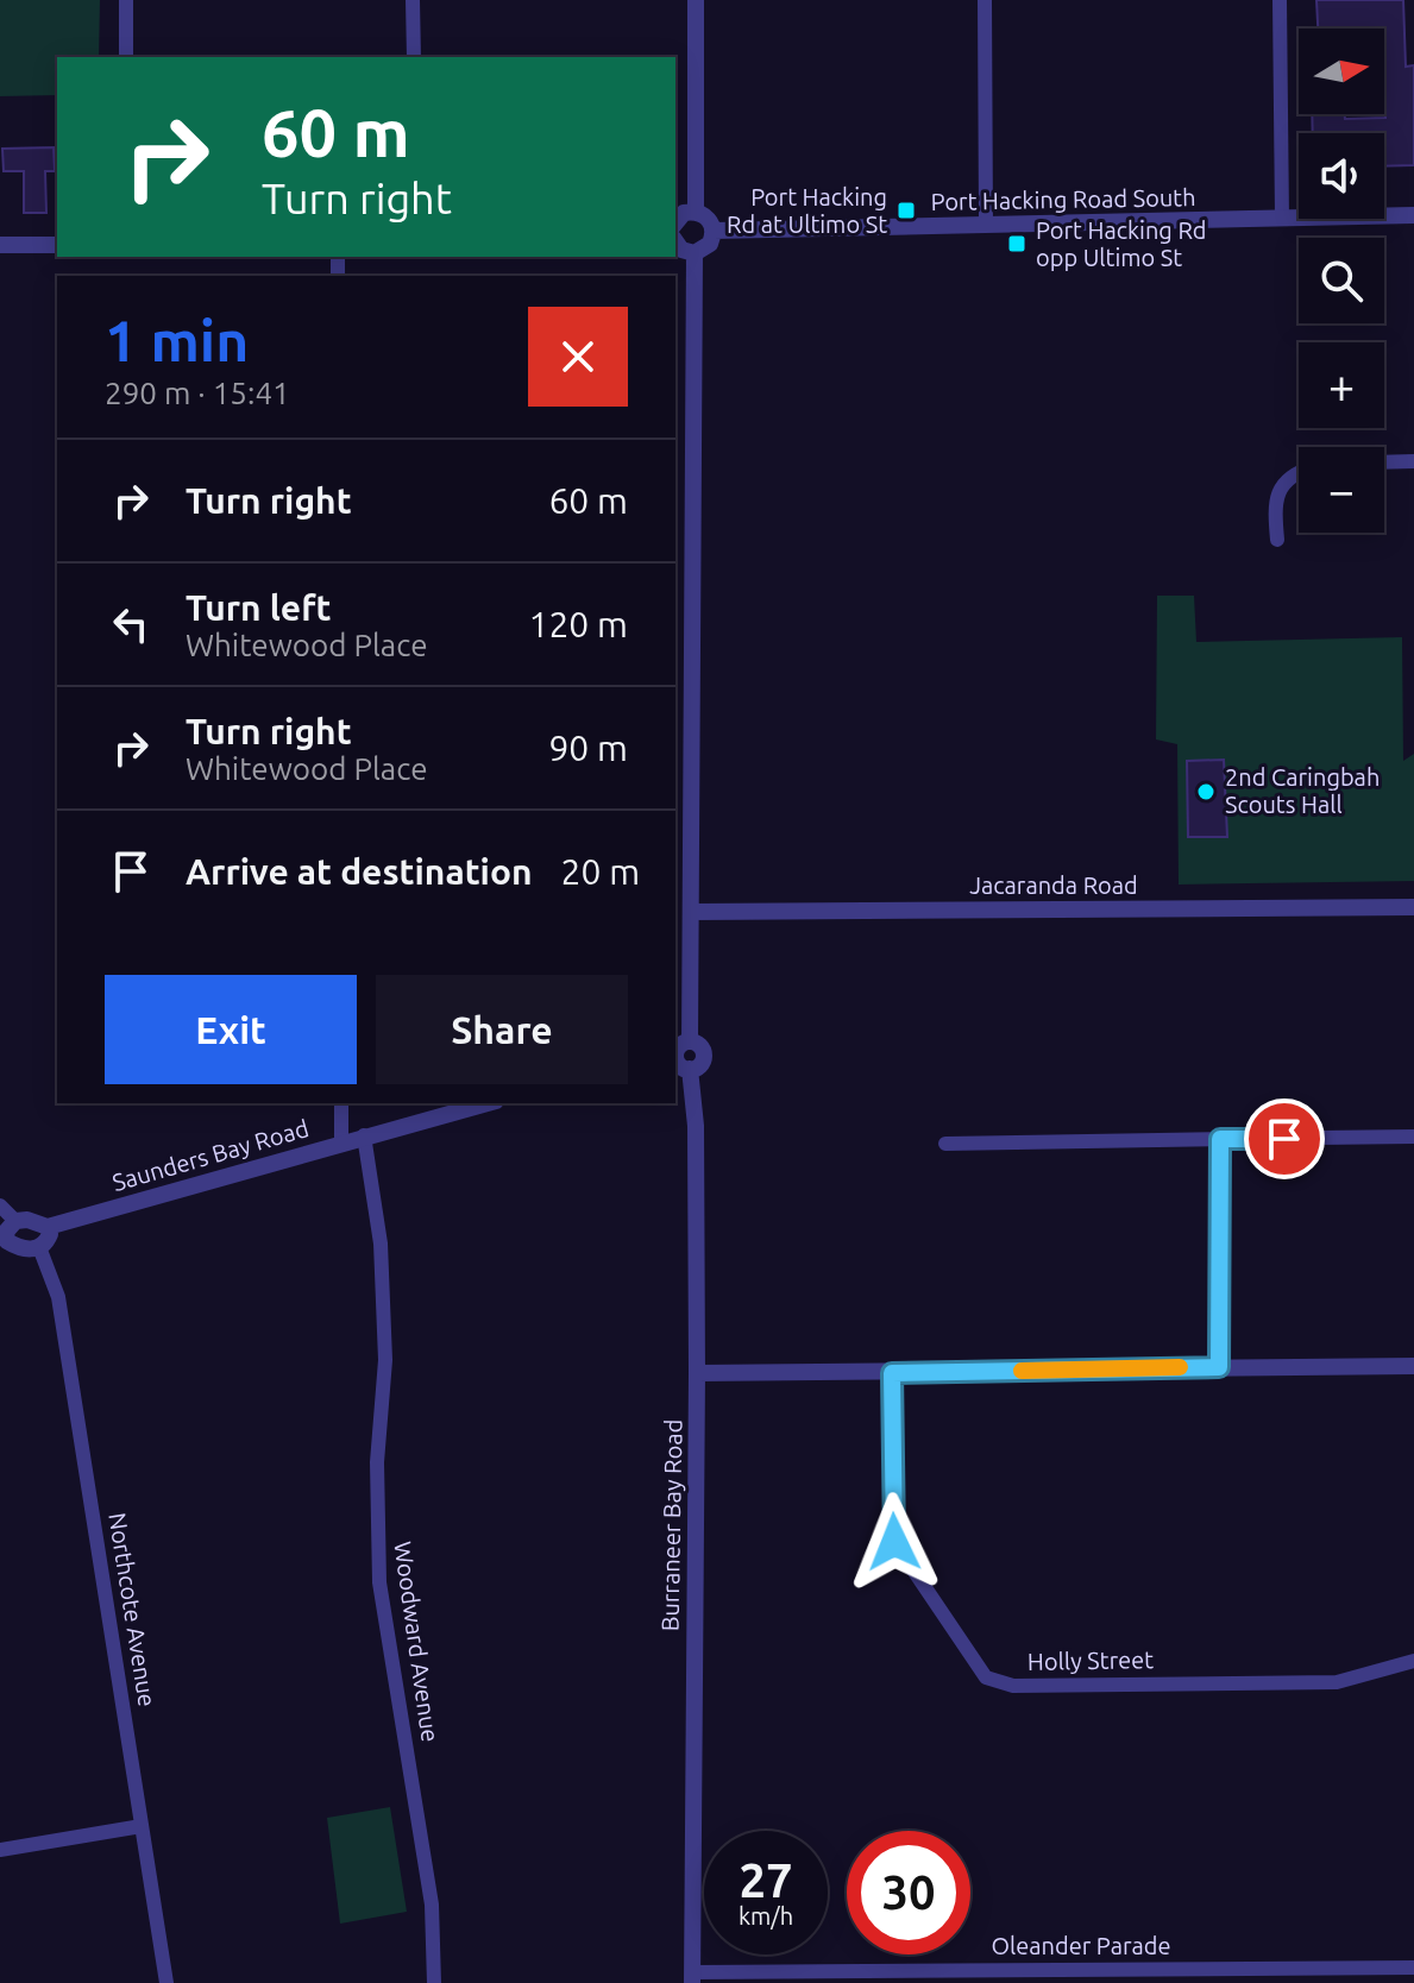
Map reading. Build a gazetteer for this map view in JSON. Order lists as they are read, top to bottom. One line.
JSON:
{"streets":{"street":["Port Hacking Road South","Jacaranda Road","Saunders Bay Road","Burraneer Bay Road","Northcote Avenue","Woodward Avenue","Holly Street","Oleander Parade"]},"crossings":[["Saunders Bay Road","Northcote Avenue"],["Saunders Bay Road","Woodward Avenue"],["Burraneer Bay Road","Oleander Parade"]],"places":{"transit":["Port Hacking Rd at Ultimo St","Port Hacking Rd opp Ultimo St"],"other":["2nd Caringbah Scouts Hall"]},"north":"right","page":{"map_buttons":["+","−"],"turn":["60 m","Turn right"],"heading":["1 min","290 m · 15:41"],"list":[{"name":"Turn right","value":"60 m"},{"name":"Turn left","note":"Whitewood Place","value":"120 m"},{"name":"Turn right","note":"Whitewood Place","value":"90 m"},{"name":"Arrive at destination","value":"20 m"}],"buttons":["Exit","Share"],"speed":"27 km/h","limit":"30"}}
